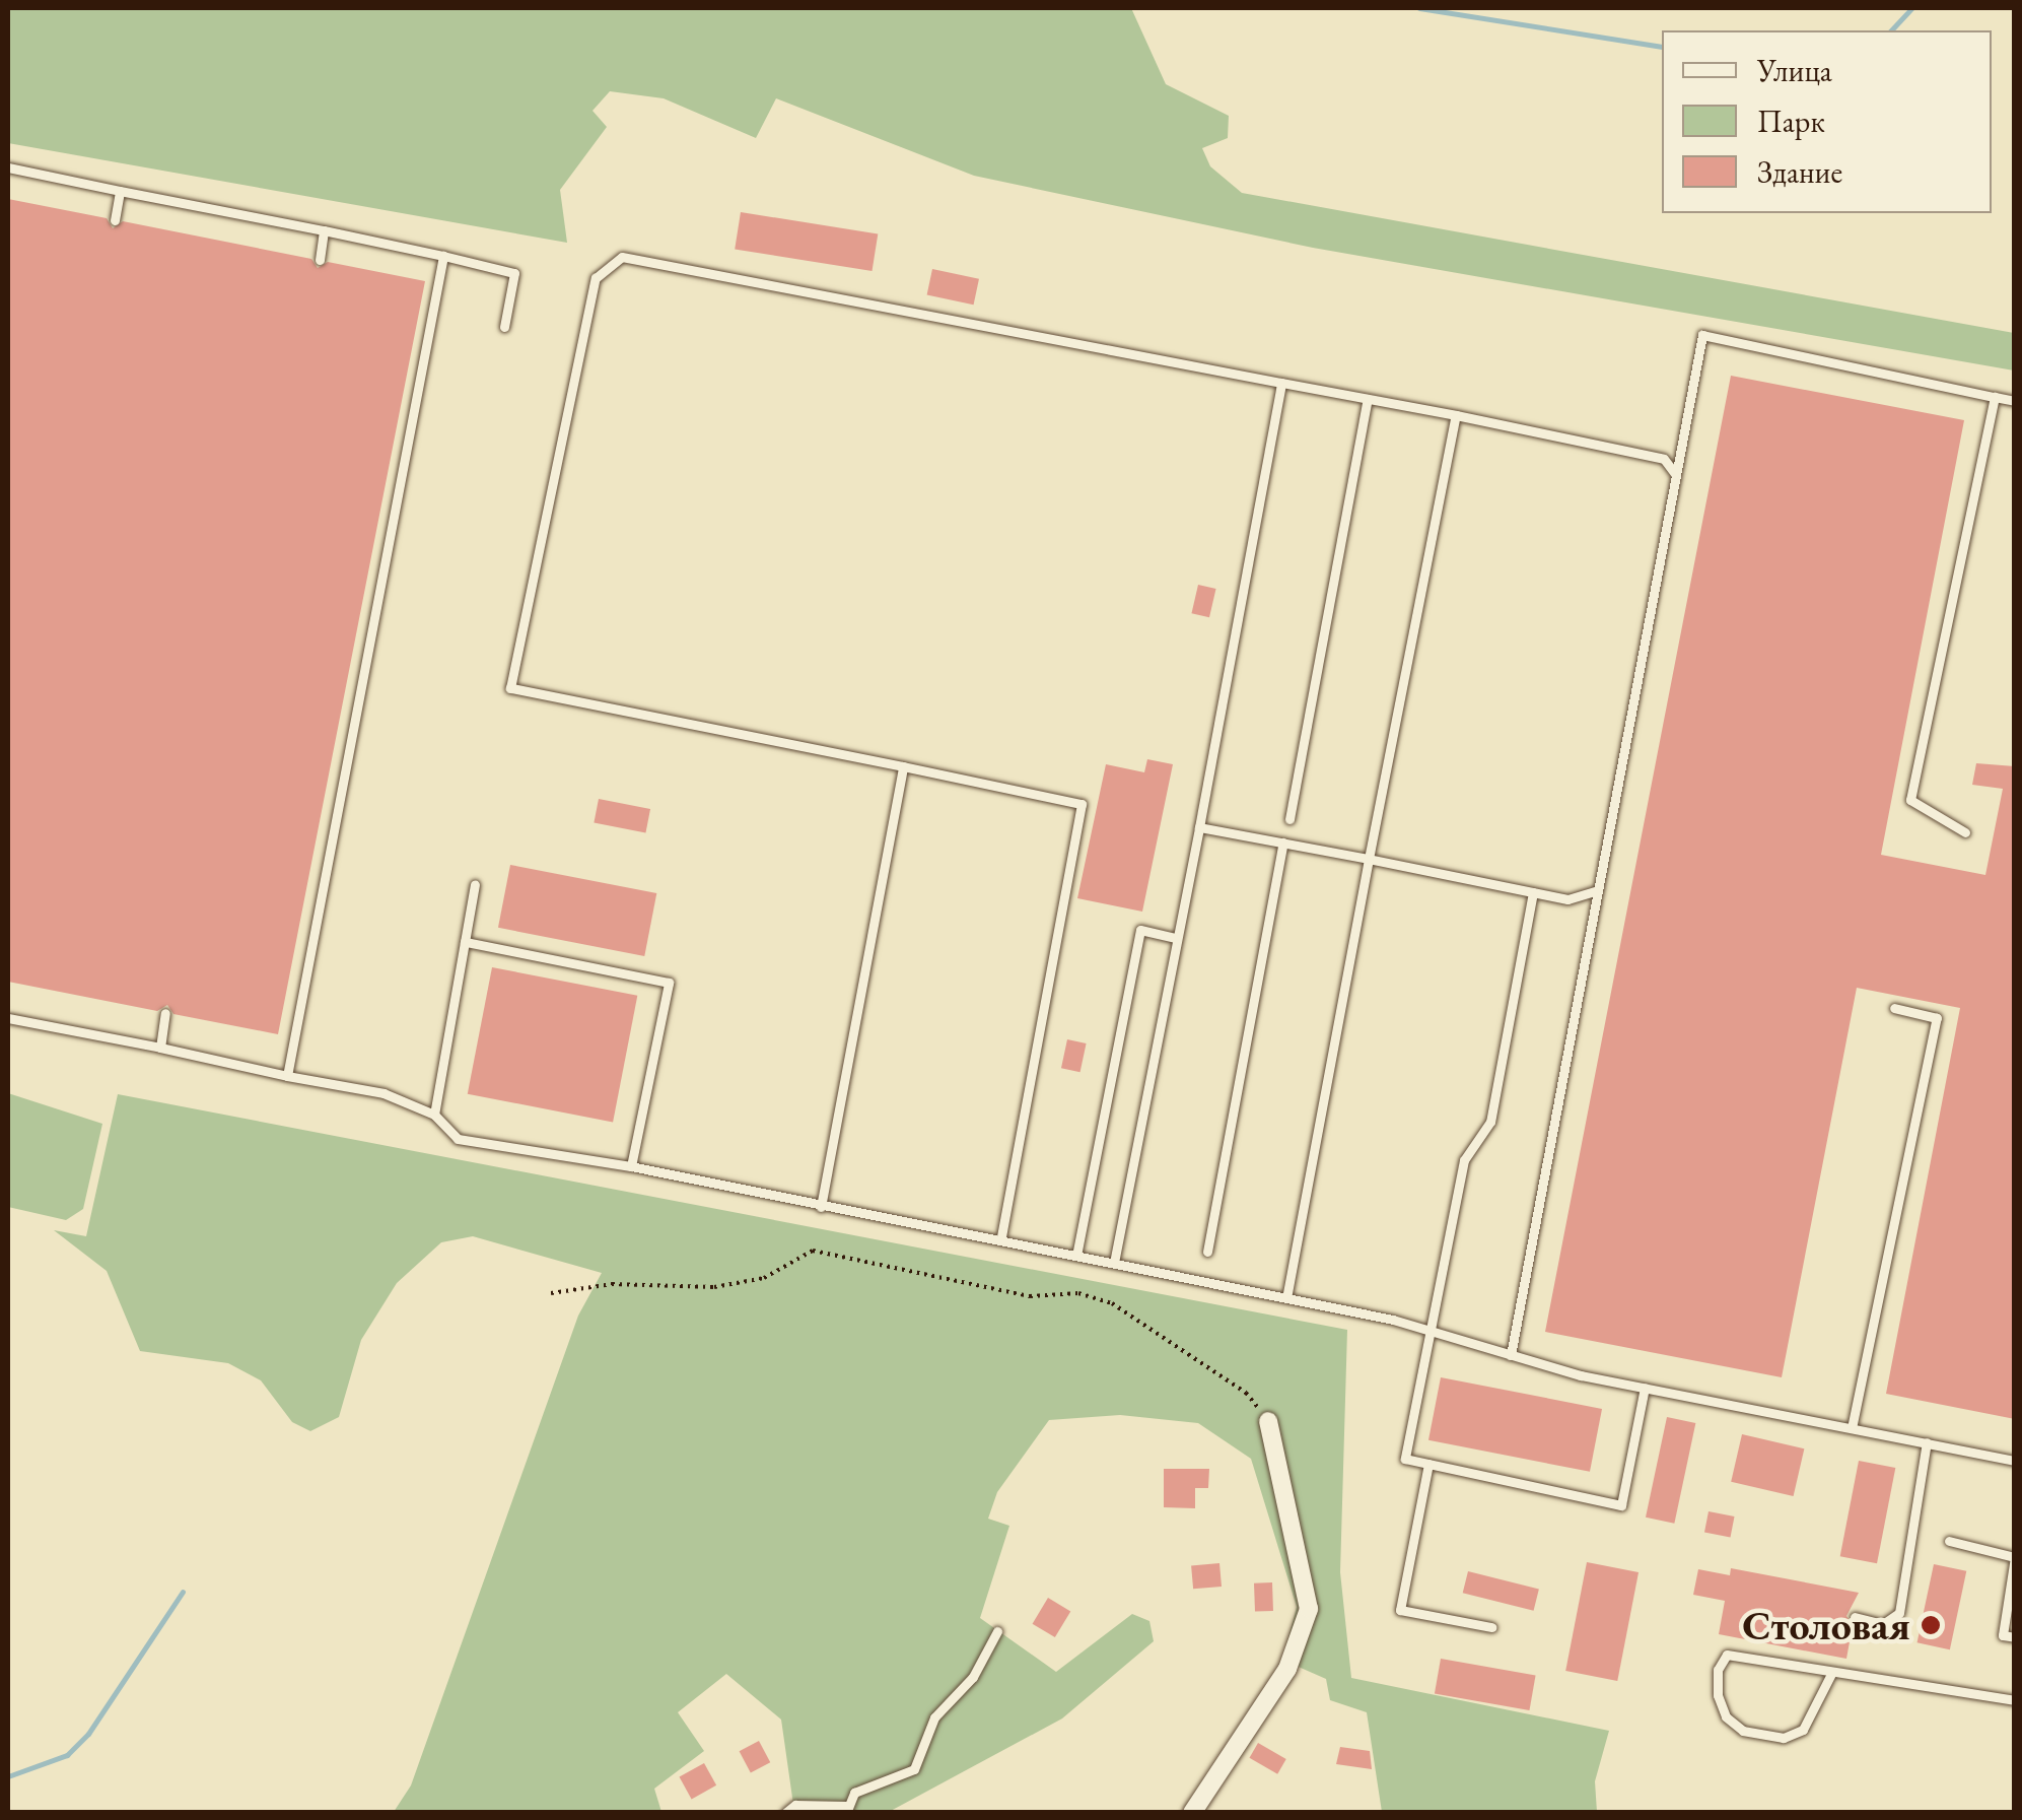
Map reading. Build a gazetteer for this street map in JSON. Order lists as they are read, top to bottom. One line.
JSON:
{"places":["Столовая"],"legend":["Улица","Парк","Здание"]}
